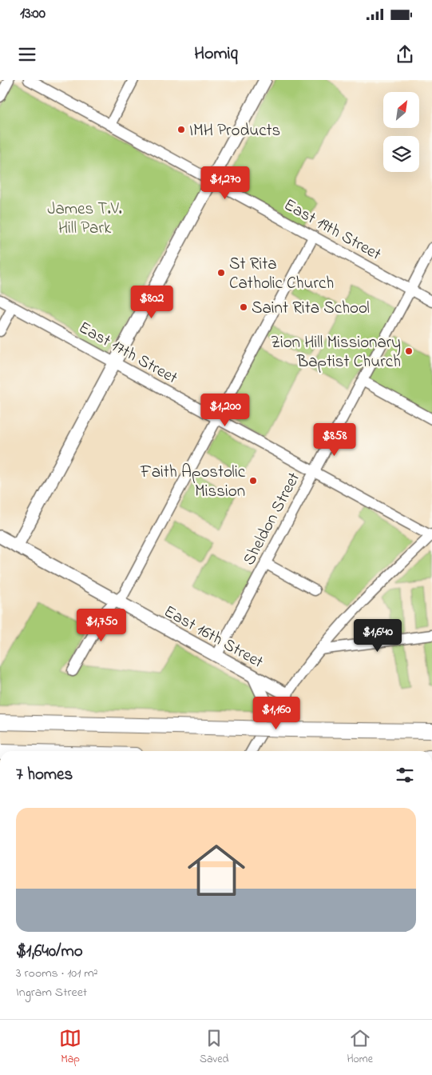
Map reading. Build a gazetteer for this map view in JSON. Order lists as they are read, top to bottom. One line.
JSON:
{"streets":{"main road":["East 16th Street"],"street":["East 19th Street","East 17th Street","Sheldon Street"]},"crossings":[["East 19th Street","Sheldon Street"],["East 17th Street","Sheldon Street"],["Sheldon Street","East 16th Street"]],"parks":["James T.V. Hill Park"],"places":["IMH Products","St Rita Catholic Church","Saint Rita School","Zion Hill Missionary Baptist Church","Faith Apostolic Mission"],"north":"top right","page":{"status":"13:00","header":"Homiq","price":["$1,270","$802","$1,200","$858","$1,750","$1,640","$1,160"],"heading":"7 homes","list":[{"name":"$1,640/mo","note":"3 rooms · 101 m² · Ingram Street"}],"tabs":["Map","Saved","Home"]}}
